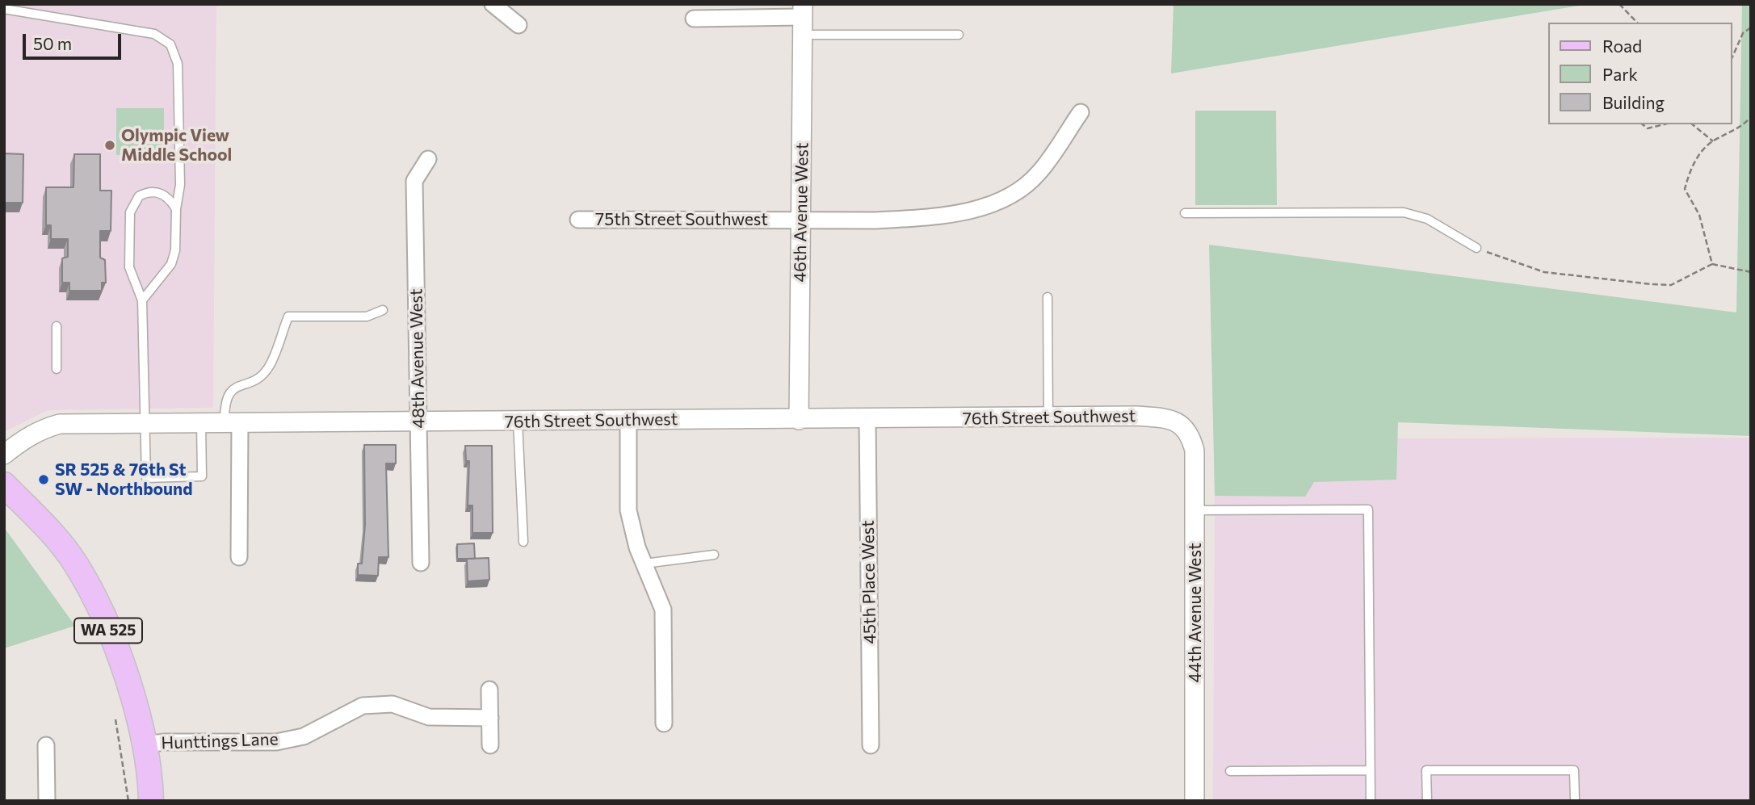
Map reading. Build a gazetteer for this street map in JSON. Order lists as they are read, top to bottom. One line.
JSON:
{"streets":{"main road":["WA 525"],"street":["46th Avenue West","75th Street Southwest","48th Avenue West","76th Street Southwest","45th Place West","44th Avenue West","Hunttings Lane"]},"crossings":[["46th Avenue West","75th Street Southwest"],["46th Avenue West","76th Street Southwest"],["48th Avenue West","76th Street Southwest"],["76th Street Southwest","45th Place West"],["76th Street Southwest","44th Avenue West"],["WA 525","Hunttings Lane"]],"places":["Olympic View Middle School","SR 525 & 76th St SW - Northbound"],"legend":["Road","Park","Building"],"scale_bar":"50 m"}
